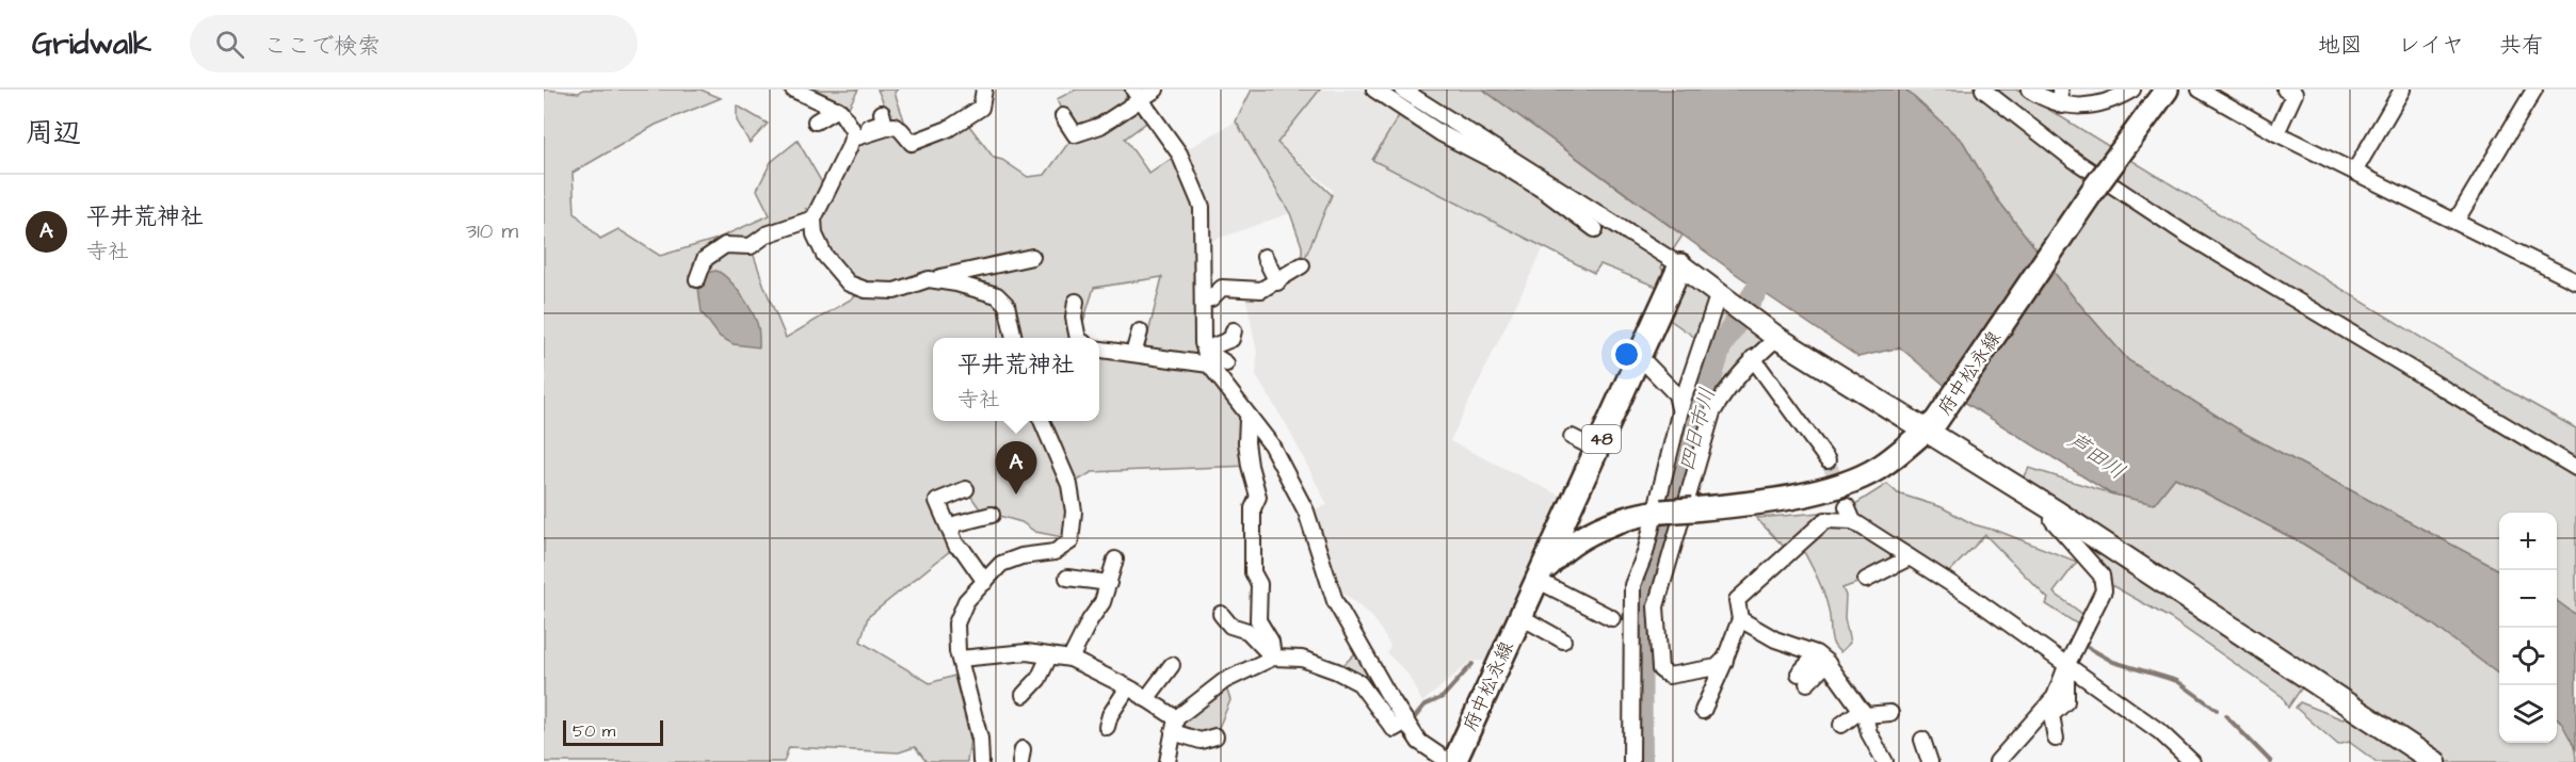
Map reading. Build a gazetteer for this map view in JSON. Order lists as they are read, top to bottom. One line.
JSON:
{"streets":{"main road":["府中松永線","48"]},"water":["四日市川","芦田川"],"scale_bar":"50 m","page":{"header":"Gridwalk","search":"ここで検索","nav":["地図","レイヤ","共有"],"heading":"周辺","list":[{"mark":"A","name":"平井荒神社","note":"寺社","value":"310 m"}],"popup":["平井荒神社","寺社"],"pins":"A","map_buttons":["+","−"],"scale":"50 m"}}
